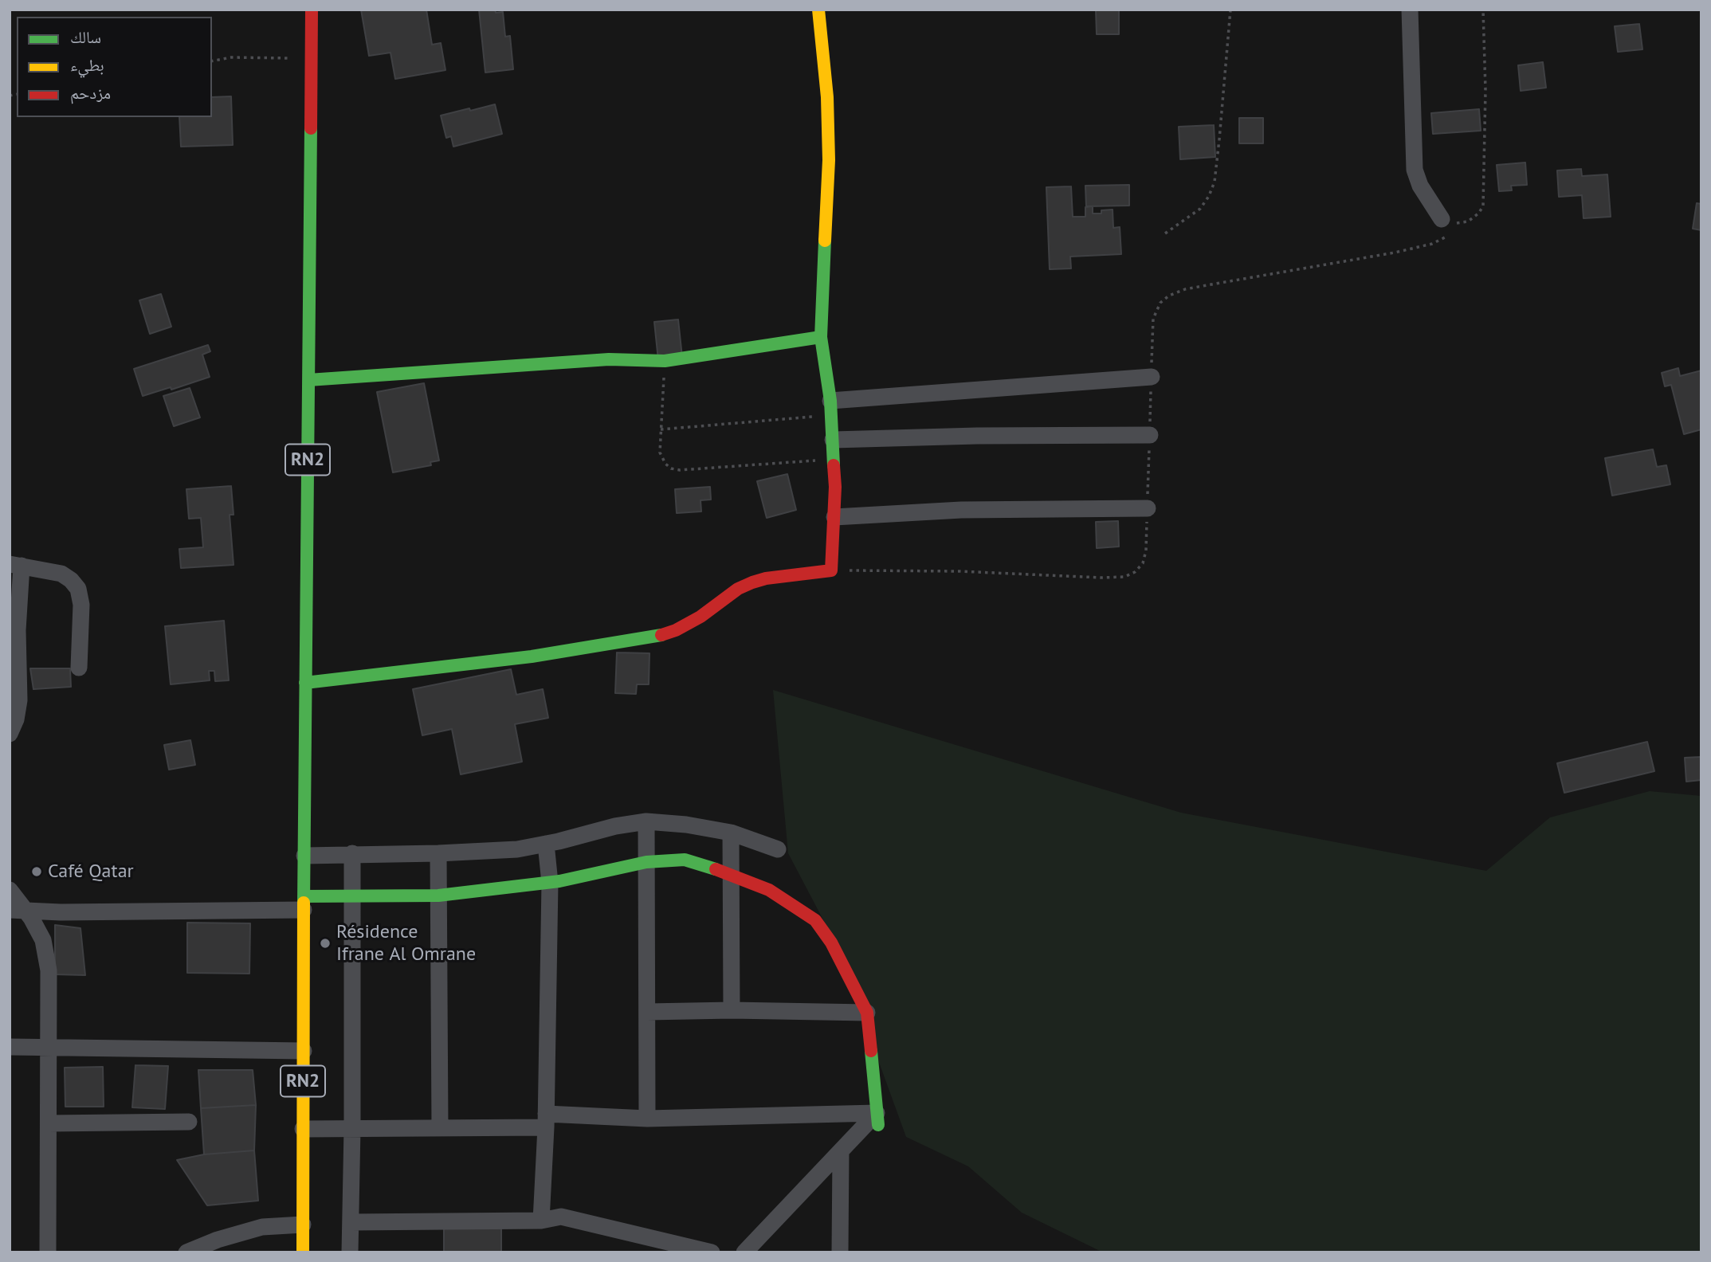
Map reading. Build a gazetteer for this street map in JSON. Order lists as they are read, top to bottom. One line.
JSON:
{"streets":{"main road":["RN2"]},"places":["Café Qatar","Résidence Ifrane Al Omrane"],"legend":["سالك","بطيء","مزدحم"]}
